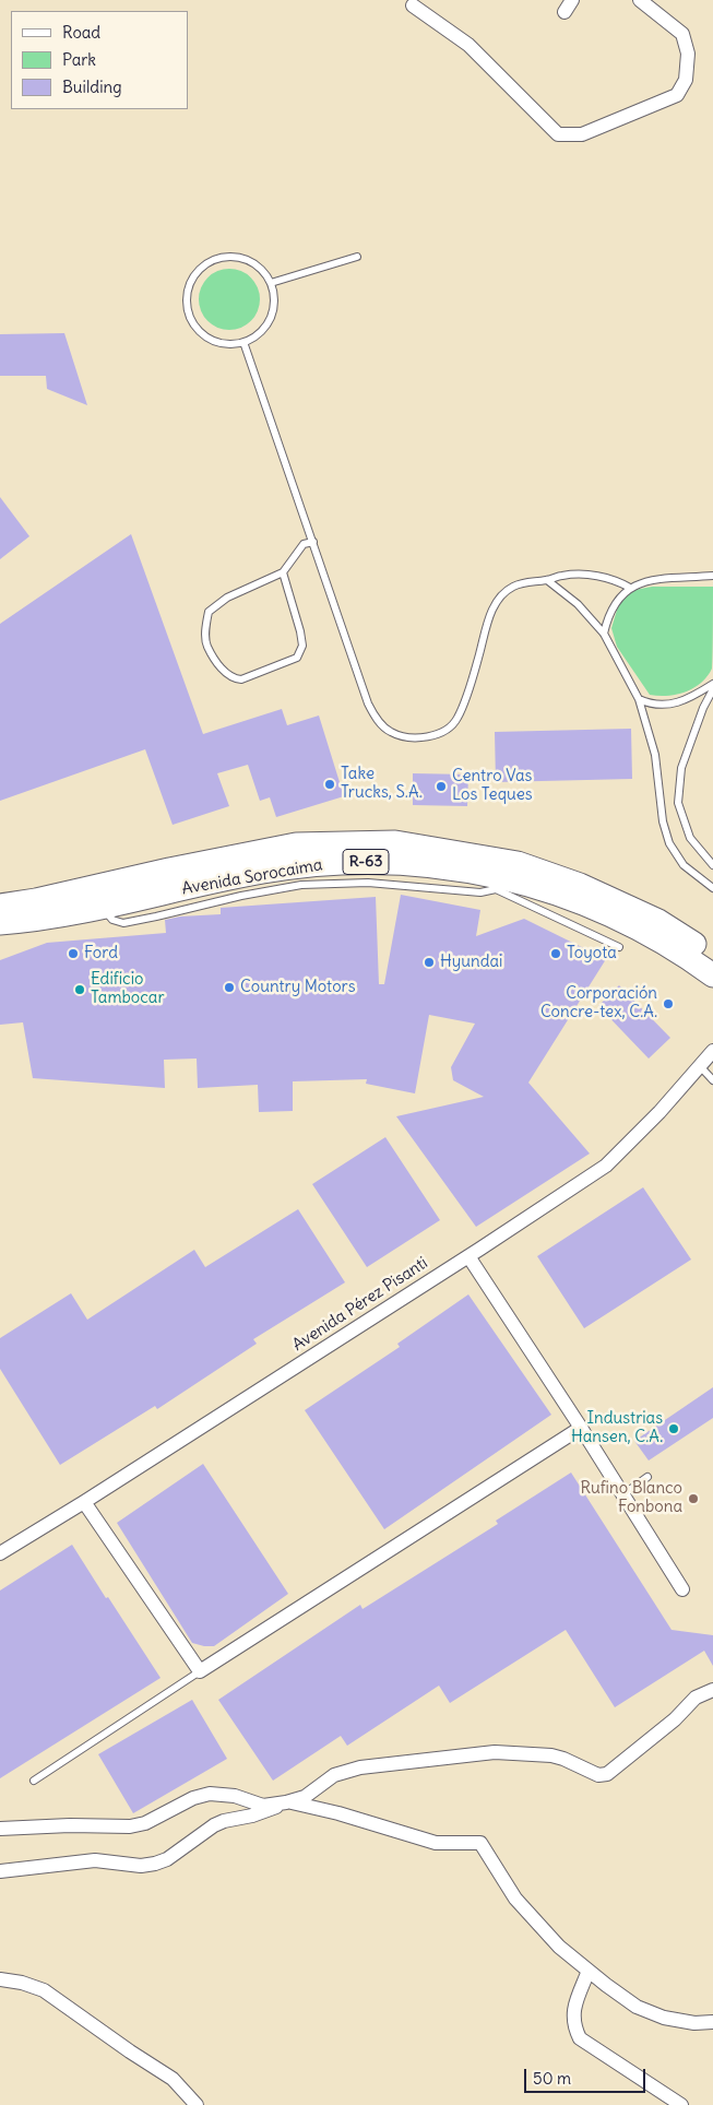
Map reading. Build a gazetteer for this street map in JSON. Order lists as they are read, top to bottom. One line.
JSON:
{"streets":{"main road":["R-63","Avenida Sorocaima"],"street":["Avenida Pérez Pisanti"]},"places":["Take Trucks, S.A.","Centro Vas Los Teques","Ford","Toyota","Hyundai","Country Motors","Edificio Tambocar","Corporación Concre-tex, C.A.","Industrias Hansen, C.A.","Rufino Blanco Fonbona"],"legend":["Road","Park","Building"],"scale_bar":"50 m"}
